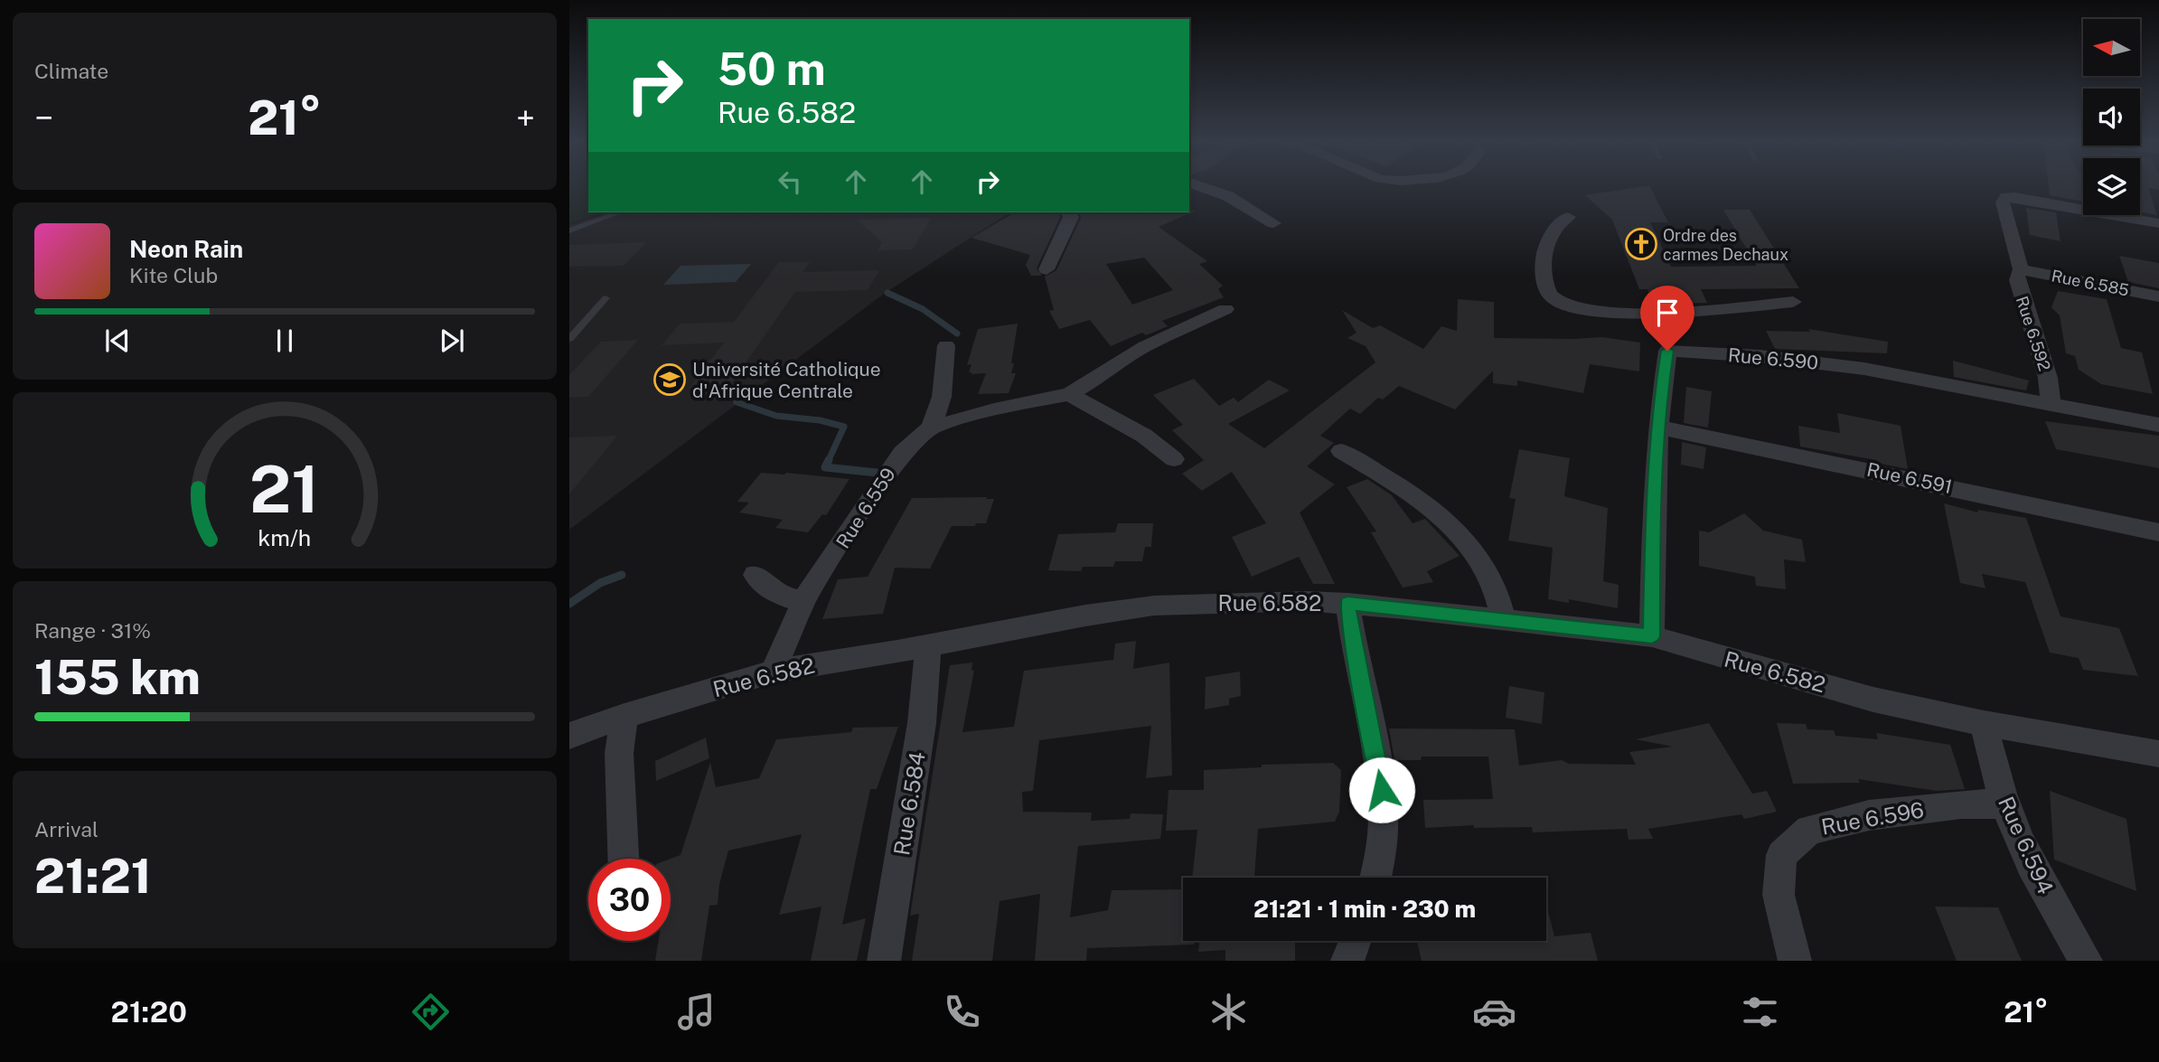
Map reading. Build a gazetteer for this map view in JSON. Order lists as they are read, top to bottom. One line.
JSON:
{"streets":{"street":["Rue 6.585","Rue 6.592","Rue 6.590","Rue 6.591","Rue 6.559","Rue 6.582","Rue 6.584","Rue 6.596","Rue 6.594"]},"crossings":[["Rue 6.585","Rue 6.592"],["Rue 6.592","Rue 6.590"],["Rue 6.559","Rue 6.582"],["Rue 6.582","Rue 6.584"],["Rue 6.582","Rue 6.594"],["Rue 6.596","Rue 6.594"]],"places":{"church":["Ordre des carmes Dechaux"],"school or university":["Université Catholique d'Afrique Centrale"]},"north":"left","page":{"tile":["Climate",["Range · 31%","155 km"],["Arrival","21:21"]],"turn":["50 m","Rue 6.582"],"heat":["−","21°","+"],"song":["Neon Rain","Kite Club"],"limit":"30","trip":"21:21 · 1 min · 230 m","tabs":["21:20","21°"],"gauge":["21","km/h"]}}
